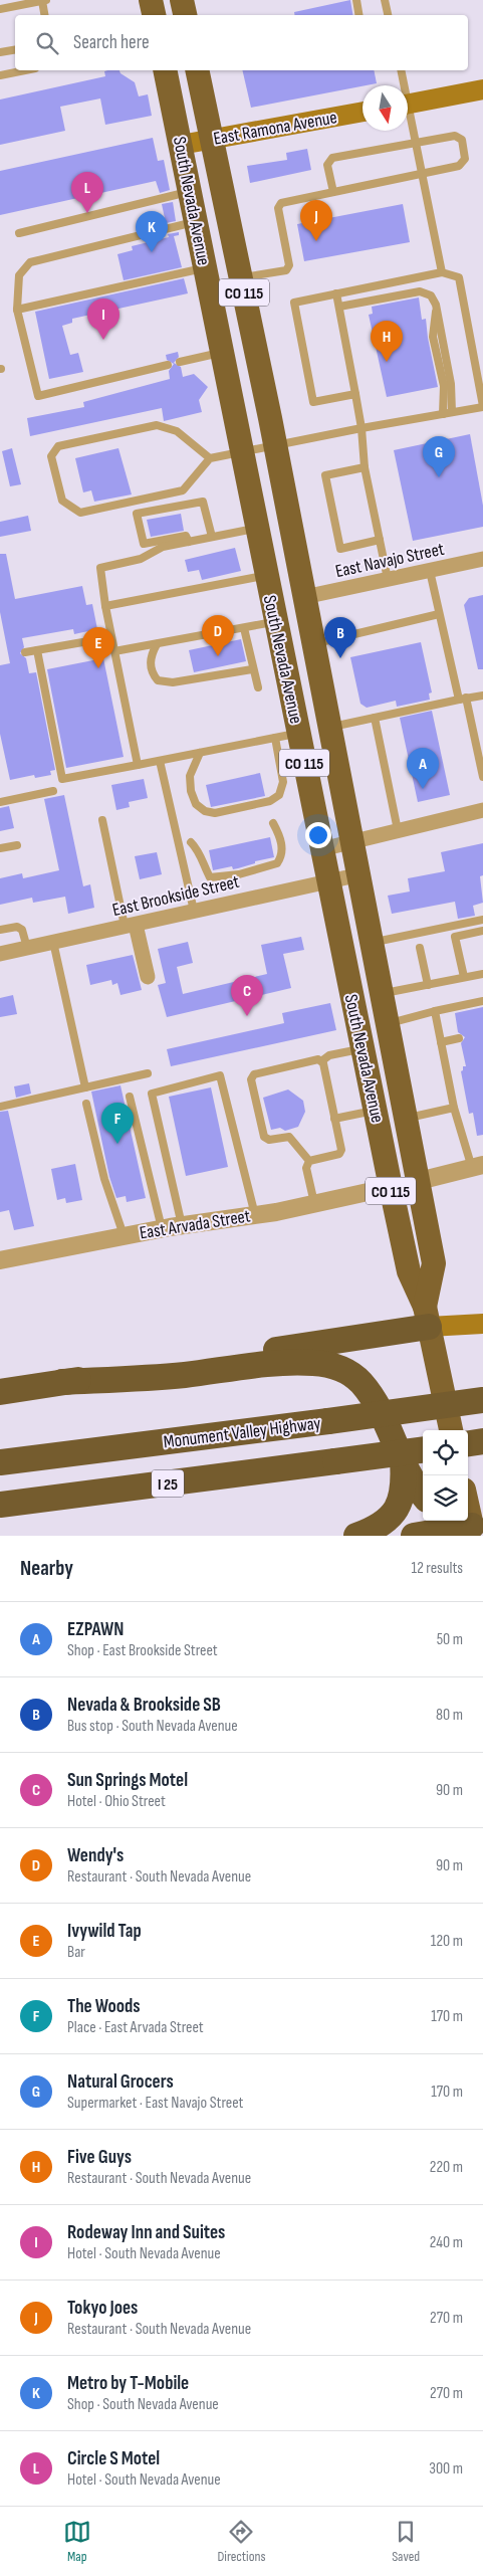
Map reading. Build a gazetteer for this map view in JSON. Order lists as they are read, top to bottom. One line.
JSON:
{"streets":{"highway":["South Nevada Avenue","CO 115","Monument Valley Highway","I 25"],"main road":["East Ramona Avenue"],"street":["East Navajo Street","East Brookside Street","East Arvada Street"]},"crossings":[["East Ramona Avenue","South Nevada Avenue"],["South Nevada Avenue","East Navajo Street"],["South Nevada Avenue","East Brookside Street"],["South Nevada Avenue","East Arvada Street"]],"north":"bottom","page":{"search":"Search here","pins":["L","J","K","I","H","G","D","B","E","A","C","F"],"heading":["Nearby","12 results"],"list":[{"mark":"A","name":"EZPAWN","note":"Shop · East Brookside Street","value":"50 m"},{"mark":"B","name":"Nevada & Brookside SB","note":"Bus stop · South Nevada Avenue","value":"80 m"},{"mark":"C","name":"Sun Springs Motel","note":"Hotel · Ohio Street","value":"90 m"},{"mark":"D","name":"Wendy's","note":"Restaurant · South Nevada Avenue","value":"90 m"},{"mark":"E","name":"Ivywild Tap","note":"Bar","value":"120 m"},{"mark":"F","name":"The Woods","note":"Place · East Arvada Street","value":"170 m"},{"mark":"G","name":"Natural Grocers","note":"Supermarket · East Navajo Street","value":"170 m"},{"mark":"H","name":"Five Guys","note":"Restaurant · South Nevada Avenue","value":"220 m"},{"mark":"I","name":"Rodeway Inn and Suites","note":"Hotel · South Nevada Avenue","value":"240 m"},{"mark":"J","name":"Tokyo Joes","note":"Restaurant · South Nevada Avenue","value":"270 m"},{"mark":"K","name":"Metro by T-Mobile","note":"Shop · South Nevada Avenue","value":"270 m"},{"mark":"L","name":"Circle S Motel","note":"Hotel · South Nevada Avenue","value":"300 m"}],"nav":["Map","Directions","Saved"]}}
